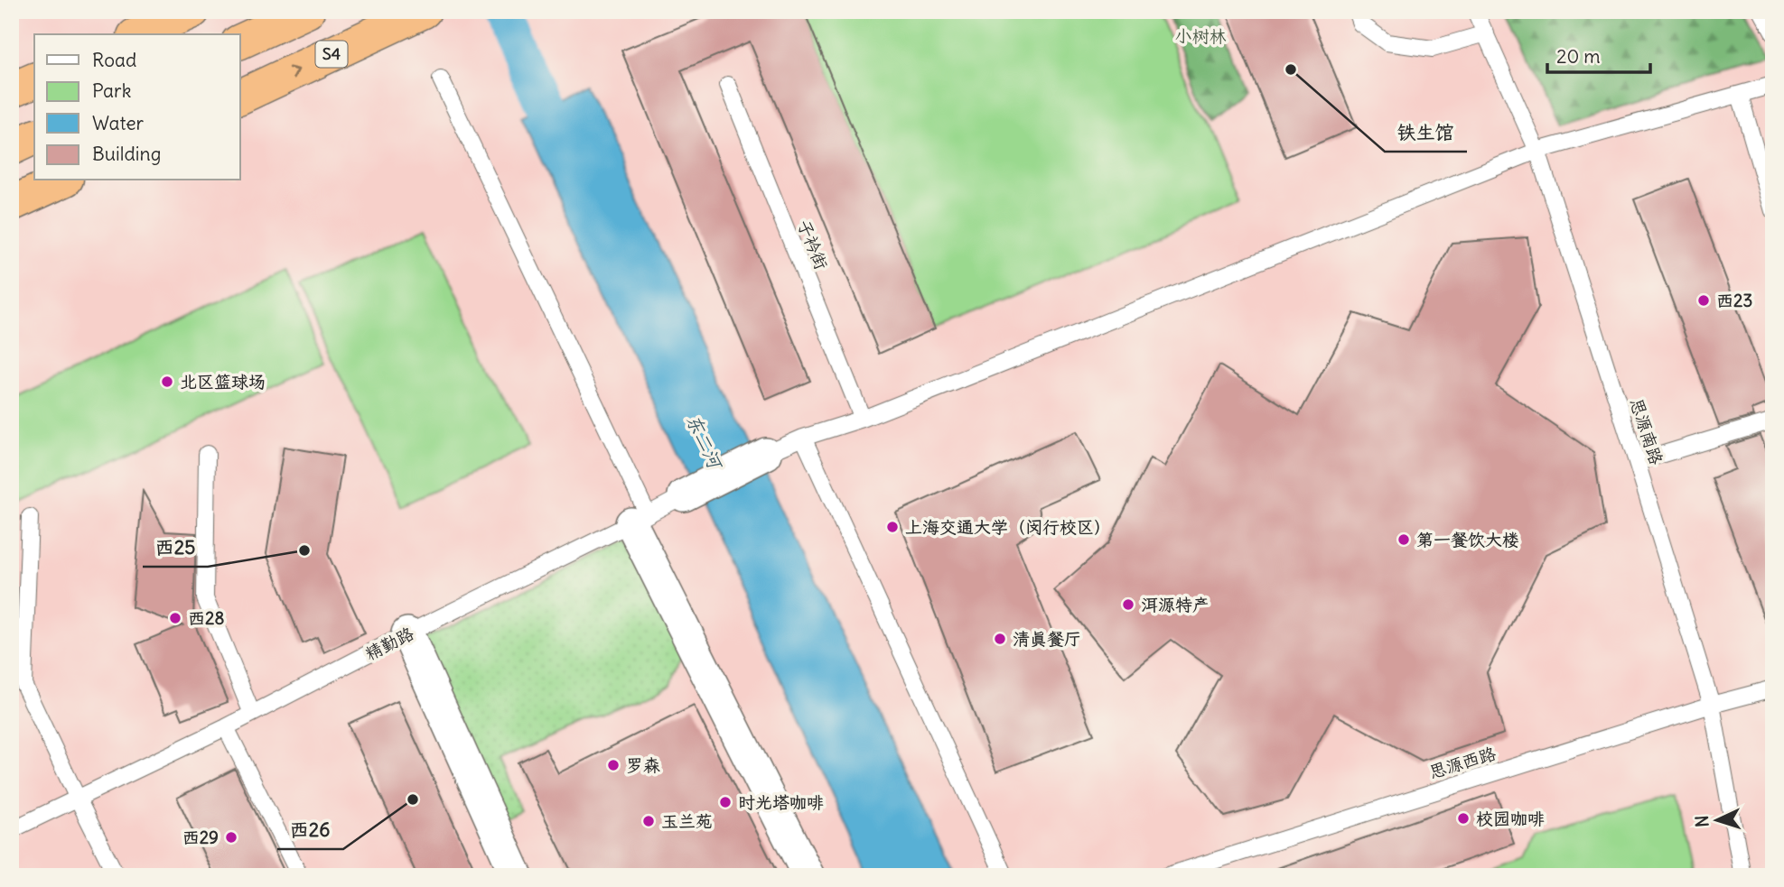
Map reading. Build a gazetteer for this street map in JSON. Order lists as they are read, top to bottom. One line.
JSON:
{"streets":{"highway":["S4"],"street":["精勤路"],"lane":["子衿街","思源南路","思源西路"]},"crossings":[["思源南路","思源西路"]],"water":["东二河"],"parks":["小树林"],"places":["铁生馆","西23","北区篮球场","上海交通大学（闵行校区）","第一餐饮大楼","西25","洱源特产","西28","清真餐厅","罗森","西26","时光塔咖啡","校园咖啡","玉兰苑","西29"],"legend":["Road","Park","Water","Building"],"scale_bar":"20 m","north":"left"}
